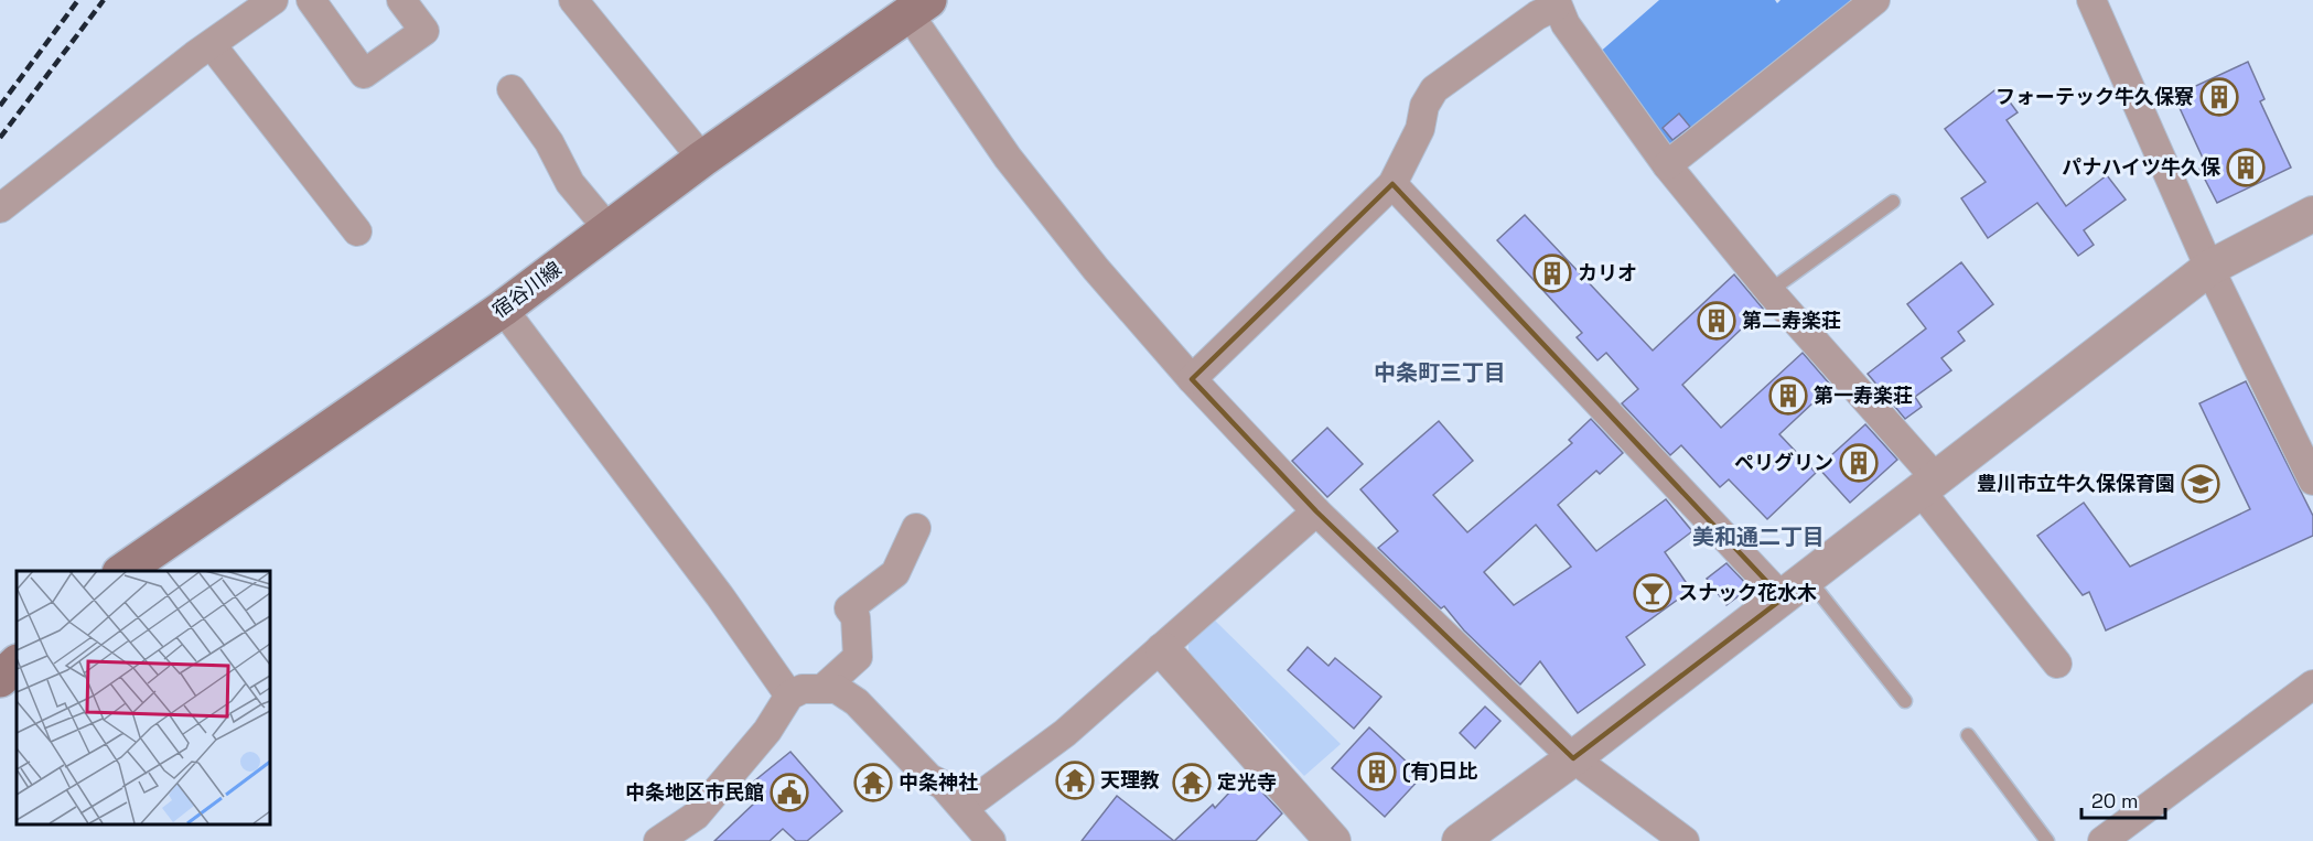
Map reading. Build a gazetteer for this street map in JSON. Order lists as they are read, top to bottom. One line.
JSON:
{"streets":{"main road":["宿谷川線"]},"districts":["中条町三丁目","美和通二丁目"],"places":{"building":["フォーテック牛久保寮","パナハイツ牛久保","カリオ","第二寿楽荘","第一寿楽荘","ペリグリン","(有)日比"],"school or university":["豊川市立牛久保保育園"],"bar":["スナック花水木"],"temple":["天理教","中条神社","定光寺"],"public building":["中条地区市民館"]},"scale_bar":"20 m"}
